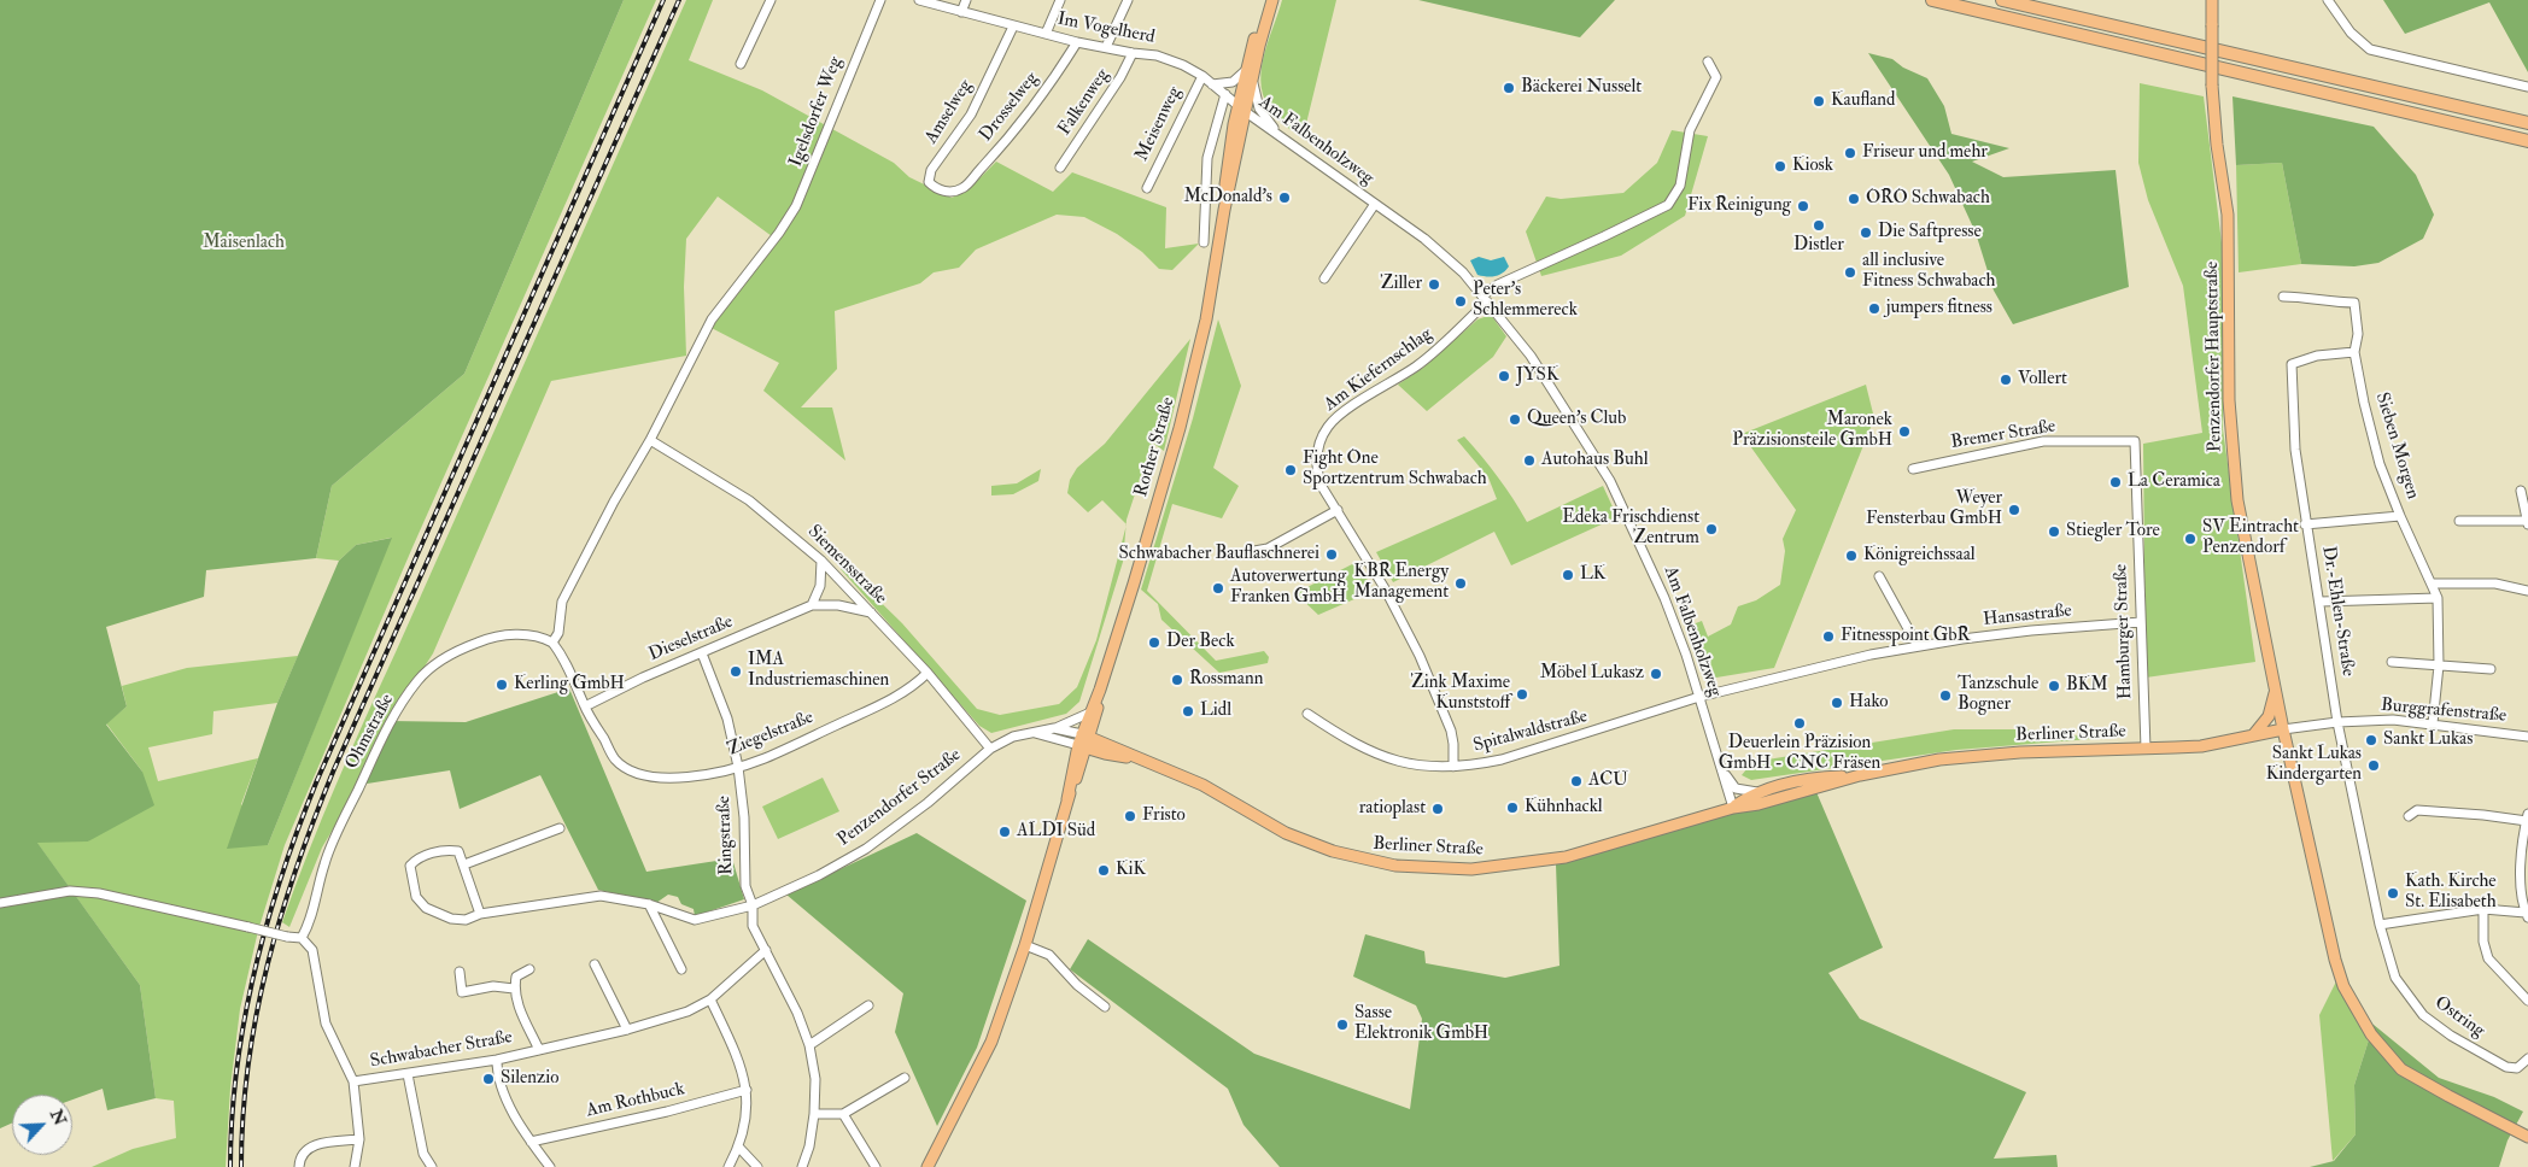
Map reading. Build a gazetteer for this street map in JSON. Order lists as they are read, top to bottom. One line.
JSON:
{"streets":{"main road":["Penzendorfer Hauptstraße","Rother Straße","Berliner Straße"],"street":["Im Vogelherd","Falkenweg","Drosselweg","Igelsdorfer Weg","Amselweg","Meisenweg","Am Falbenholzweg","Am Kiefernschlag","Bremer Straße","Sieben Morgen","Siemensstraße","Dr.-Ehlen-Straße","Hansastraße","Hamburger Straße","Dieselstraße","Burggrafenstraße","Ohmstraße","Spitalwaldstraße","Ziegelstraße","Penzendorfer Straße","Ringstraße","Ostring","Schwabacher Straße","Am Rothbuck"]},"crossings":[["Im Vogelherd","Falkenweg"],["Im Vogelherd","Drosselweg"],["Im Vogelherd","Amselweg"],["Im Vogelherd","Meisenweg"],["Im Vogelherd","Am Falbenholzweg"],["Im Vogelherd","Rother Straße"],["Drosselweg","Amselweg"],["Igelsdorfer Weg","Siemensstraße"],["Am Falbenholzweg","Am Kiefernschlag"],["Am Falbenholzweg","Rother Straße"],["Am Falbenholzweg","Hansastraße"],["Am Falbenholzweg","Spitalwaldstraße"],["Am Falbenholzweg","Berliner Straße"],["Penzendorfer Hauptstraße","Burggrafenstraße"],["Penzendorfer Hauptstraße","Berliner Straße"],["Am Kiefernschlag","Spitalwaldstraße"],["Bremer Straße","Hamburger Straße"],["Sieben Morgen","Dr.-Ehlen-Straße"],["Sieben Morgen","Burggrafenstraße"],["Rother Straße","Berliner Straße"],["Rother Straße","Penzendorfer Straße"],["Siemensstraße","Dieselstraße"],["Siemensstraße","Ziegelstraße"],["Siemensstraße","Penzendorfer Straße"],["Dr.-Ehlen-Straße","Burggrafenstraße"],["Dr.-Ehlen-Straße","Ostring"],["Hansastraße","Hamburger Straße"],["Hansastraße","Spitalwaldstraße"],["Hamburger Straße","Berliner Straße"],["Dieselstraße","Ziegelstraße"],["Dieselstraße","Ringstraße"],["Burggrafenstraße","Berliner Straße"],["Ohmstraße","Ziegelstraße"],["Ohmstraße","Schwabacher Straße"],["Ziegelstraße","Ringstraße"],["Berliner Straße","Penzendorfer Straße"],["Penzendorfer Straße","Ringstraße"],["Ringstraße","Schwabacher Straße"]],"parks":["Maisenlach"],"places":["Bäckerei Nusselt","Kaufland","Friseur und mehr","Kiosk","McDonald's","ORO Schwabach","Fix Reinigung","Distler","Die Saftpresse","all inclusive Fitness Schwabach","Ziller","Peter's Schlemmereck","jumpers fitness","JYSK","Vollert","Queen's Club","Maronek Präzisionsteile GmbH","Autohaus Buhl","Fight One Sportzentrum Schwabach","La Ceramica","Weyer Fensterbau GmbH","Edeka Frischdienst Zentrum","Stiegler Tore","SV Eintracht Penzendorf","Schwabacher Bauflaschnerei","Königreichssaal","LK","KBR Energy Management","Autoverwertung Franken GmbH","Fitnesspoint GbR","Der Beck","IMA Industriemaschinen","Möbel Lukasz","Rossmann","Kerling GmbH","BKM","Zink Maxime Kunststoff","Tanzschule Bogner","Hako","Lidl","Deuerlein Präzision GmbH - CNC Fräsen","Sankt Lukas","Sankt Lukas Kindergarten","ACU","Kühnhackl","ratioplast","Fristo","ALDI Süd","KiK","Kath. Kirche St. Elisabeth","Sasse Elektronik GmbH","Silenzio"],"north":"top right"}
